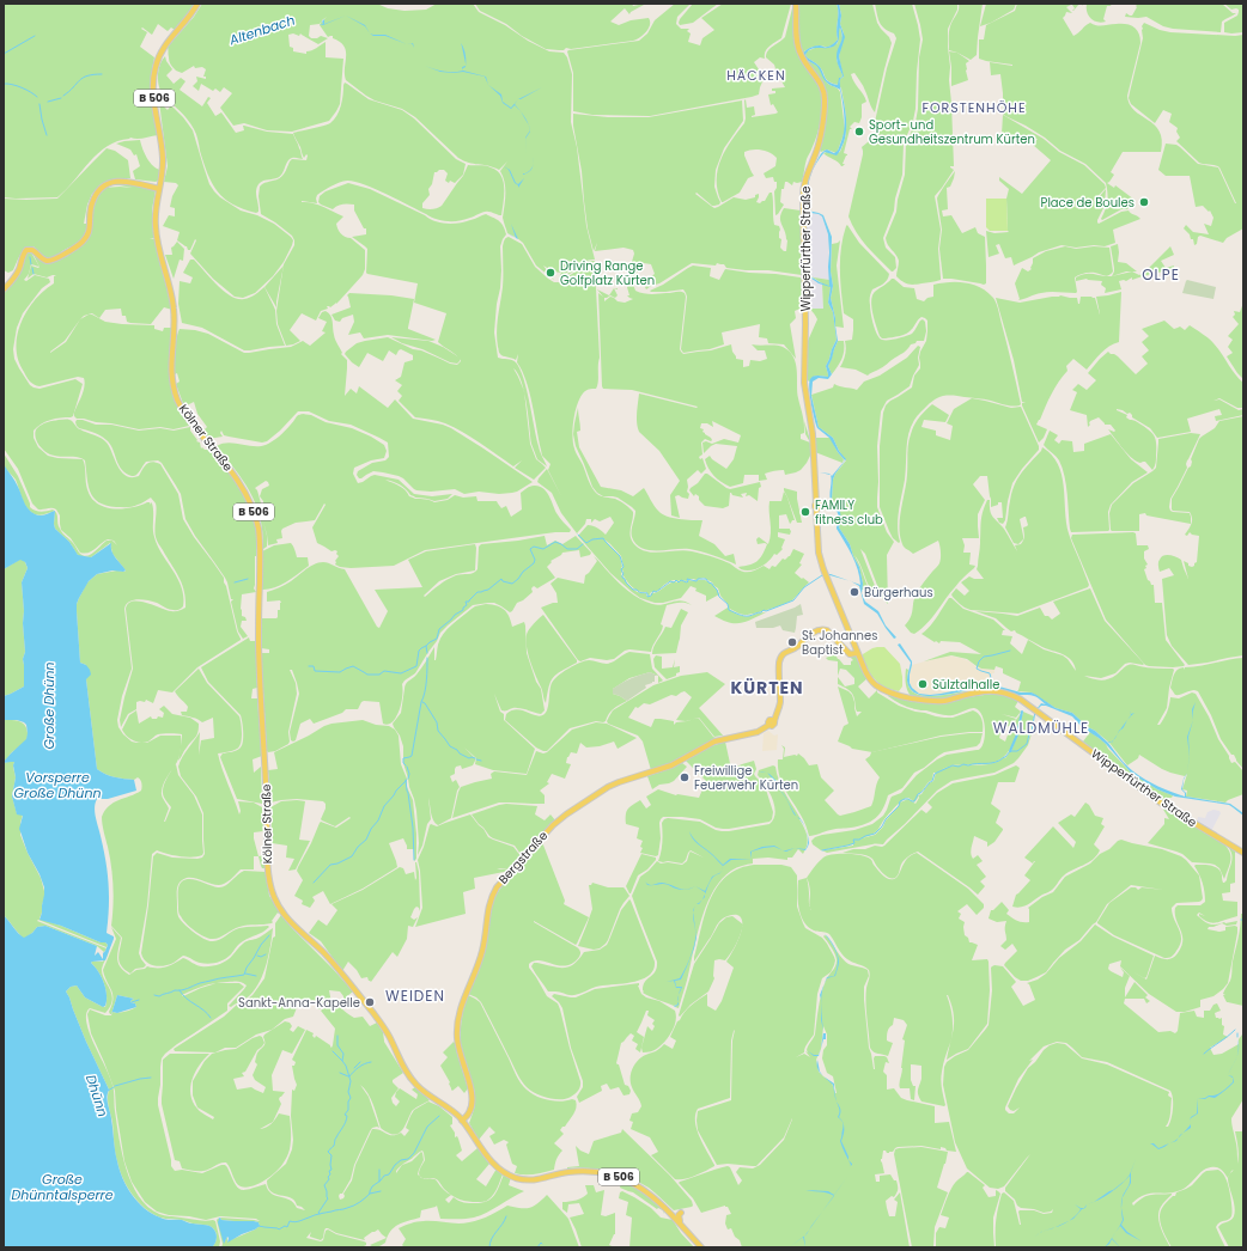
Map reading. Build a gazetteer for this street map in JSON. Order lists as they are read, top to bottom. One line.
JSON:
{"streets":{"main road":["B 506","Wipperfürther Straße","Kölner Straße","Bergstraße"]},"crossings":[["B 506","Kölner Straße"],["Wipperfürther Straße","Bergstraße"],["Kölner Straße","Bergstraße"]],"districts":["HÄCKEN","FORSTENHÖHE","OLPE","KÜRTEN","WALDMÜHLE","WEIDEN"],"water":["Altenbach","Große Dhünn","Vorsperre Große Dhünn","Dhünn","Große Dhünntalsperre"],"places":["Sport- und Gesundheitszentrum Kürten","Place de Boules","Driving Range Golfplatz Kürten","FAMILY fitness club","Bürgerhaus","St. Johannes Baptist","Sülztalhalle","Freiwillige Feuerwehr Kürten","Sankt-Anna-Kapelle"]}
